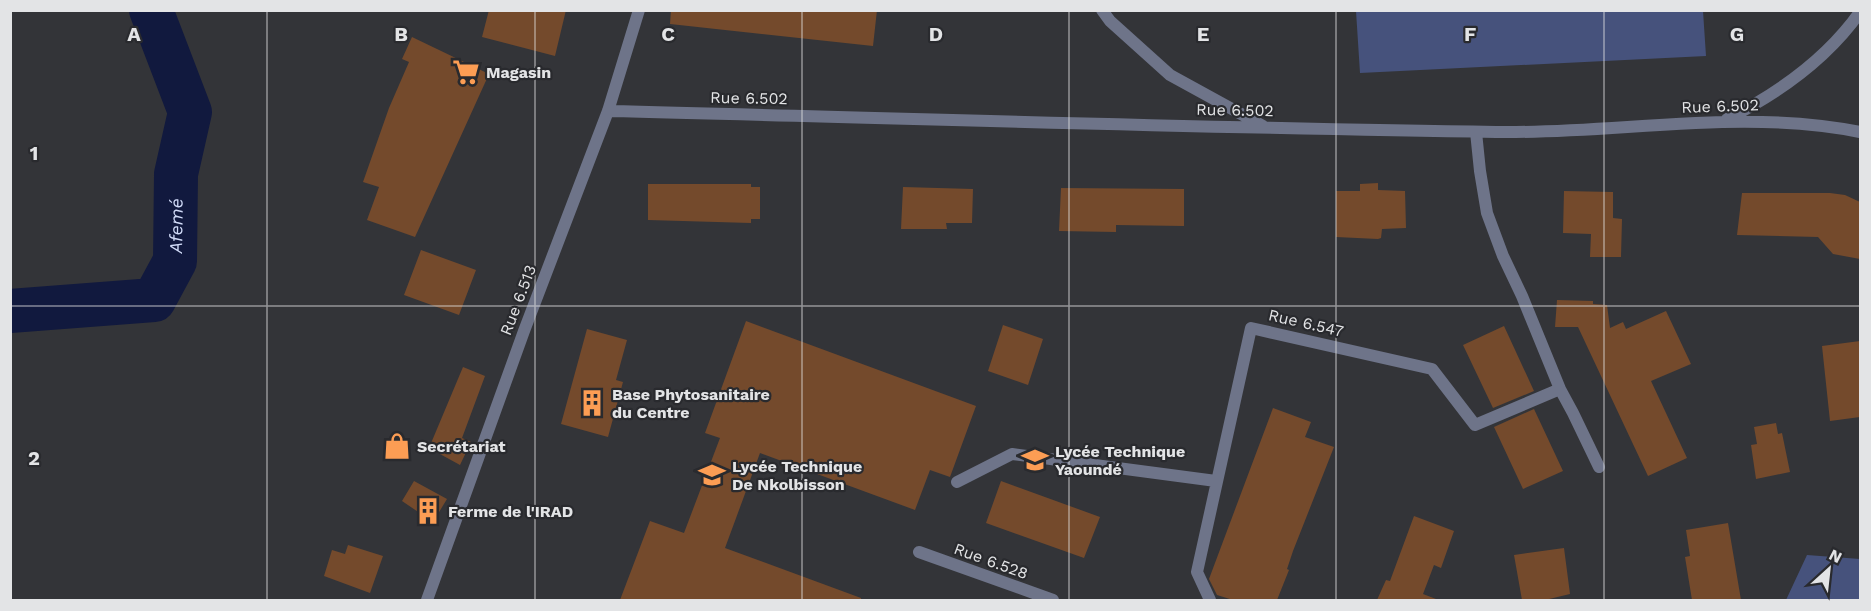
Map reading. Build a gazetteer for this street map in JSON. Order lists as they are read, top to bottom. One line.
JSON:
{"streets":{"street":["Rue 6.502","Rue 6.513","Rue 6.547","Rue 6.528"]},"crossings":[["Rue 6.502","Rue 6.513"]],"water":["Afemé"],"places":{"supermarket":["Magasin"],"building":["Base Phytosanitaire du Centre","Ferme de l'IRAD"],"shop":["Secrétariat"],"school or university":["Lycée Technique Yaoundé","Lycée Technique De Nkolbisson"]},"north":"top right","grid":{"columns":["A","B","C","D","E","F","G"],"rows":["1","2"]}}
